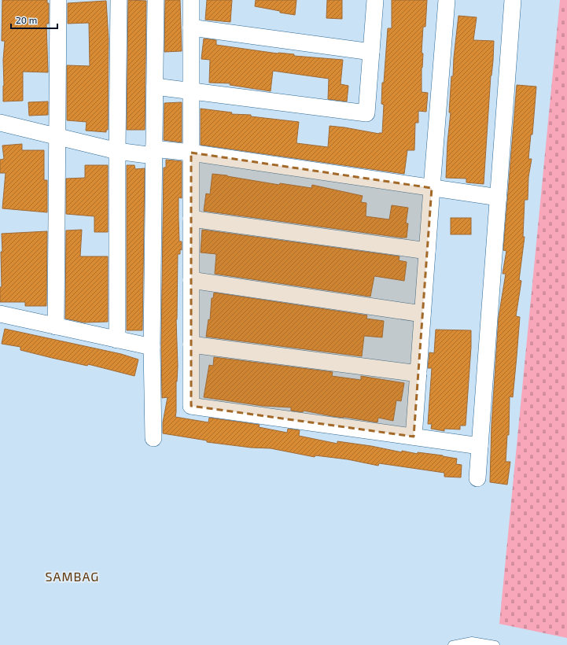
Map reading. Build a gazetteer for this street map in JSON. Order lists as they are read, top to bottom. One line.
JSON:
{"districts":["SAMBAG"],"scale_bar":"20 m"}
